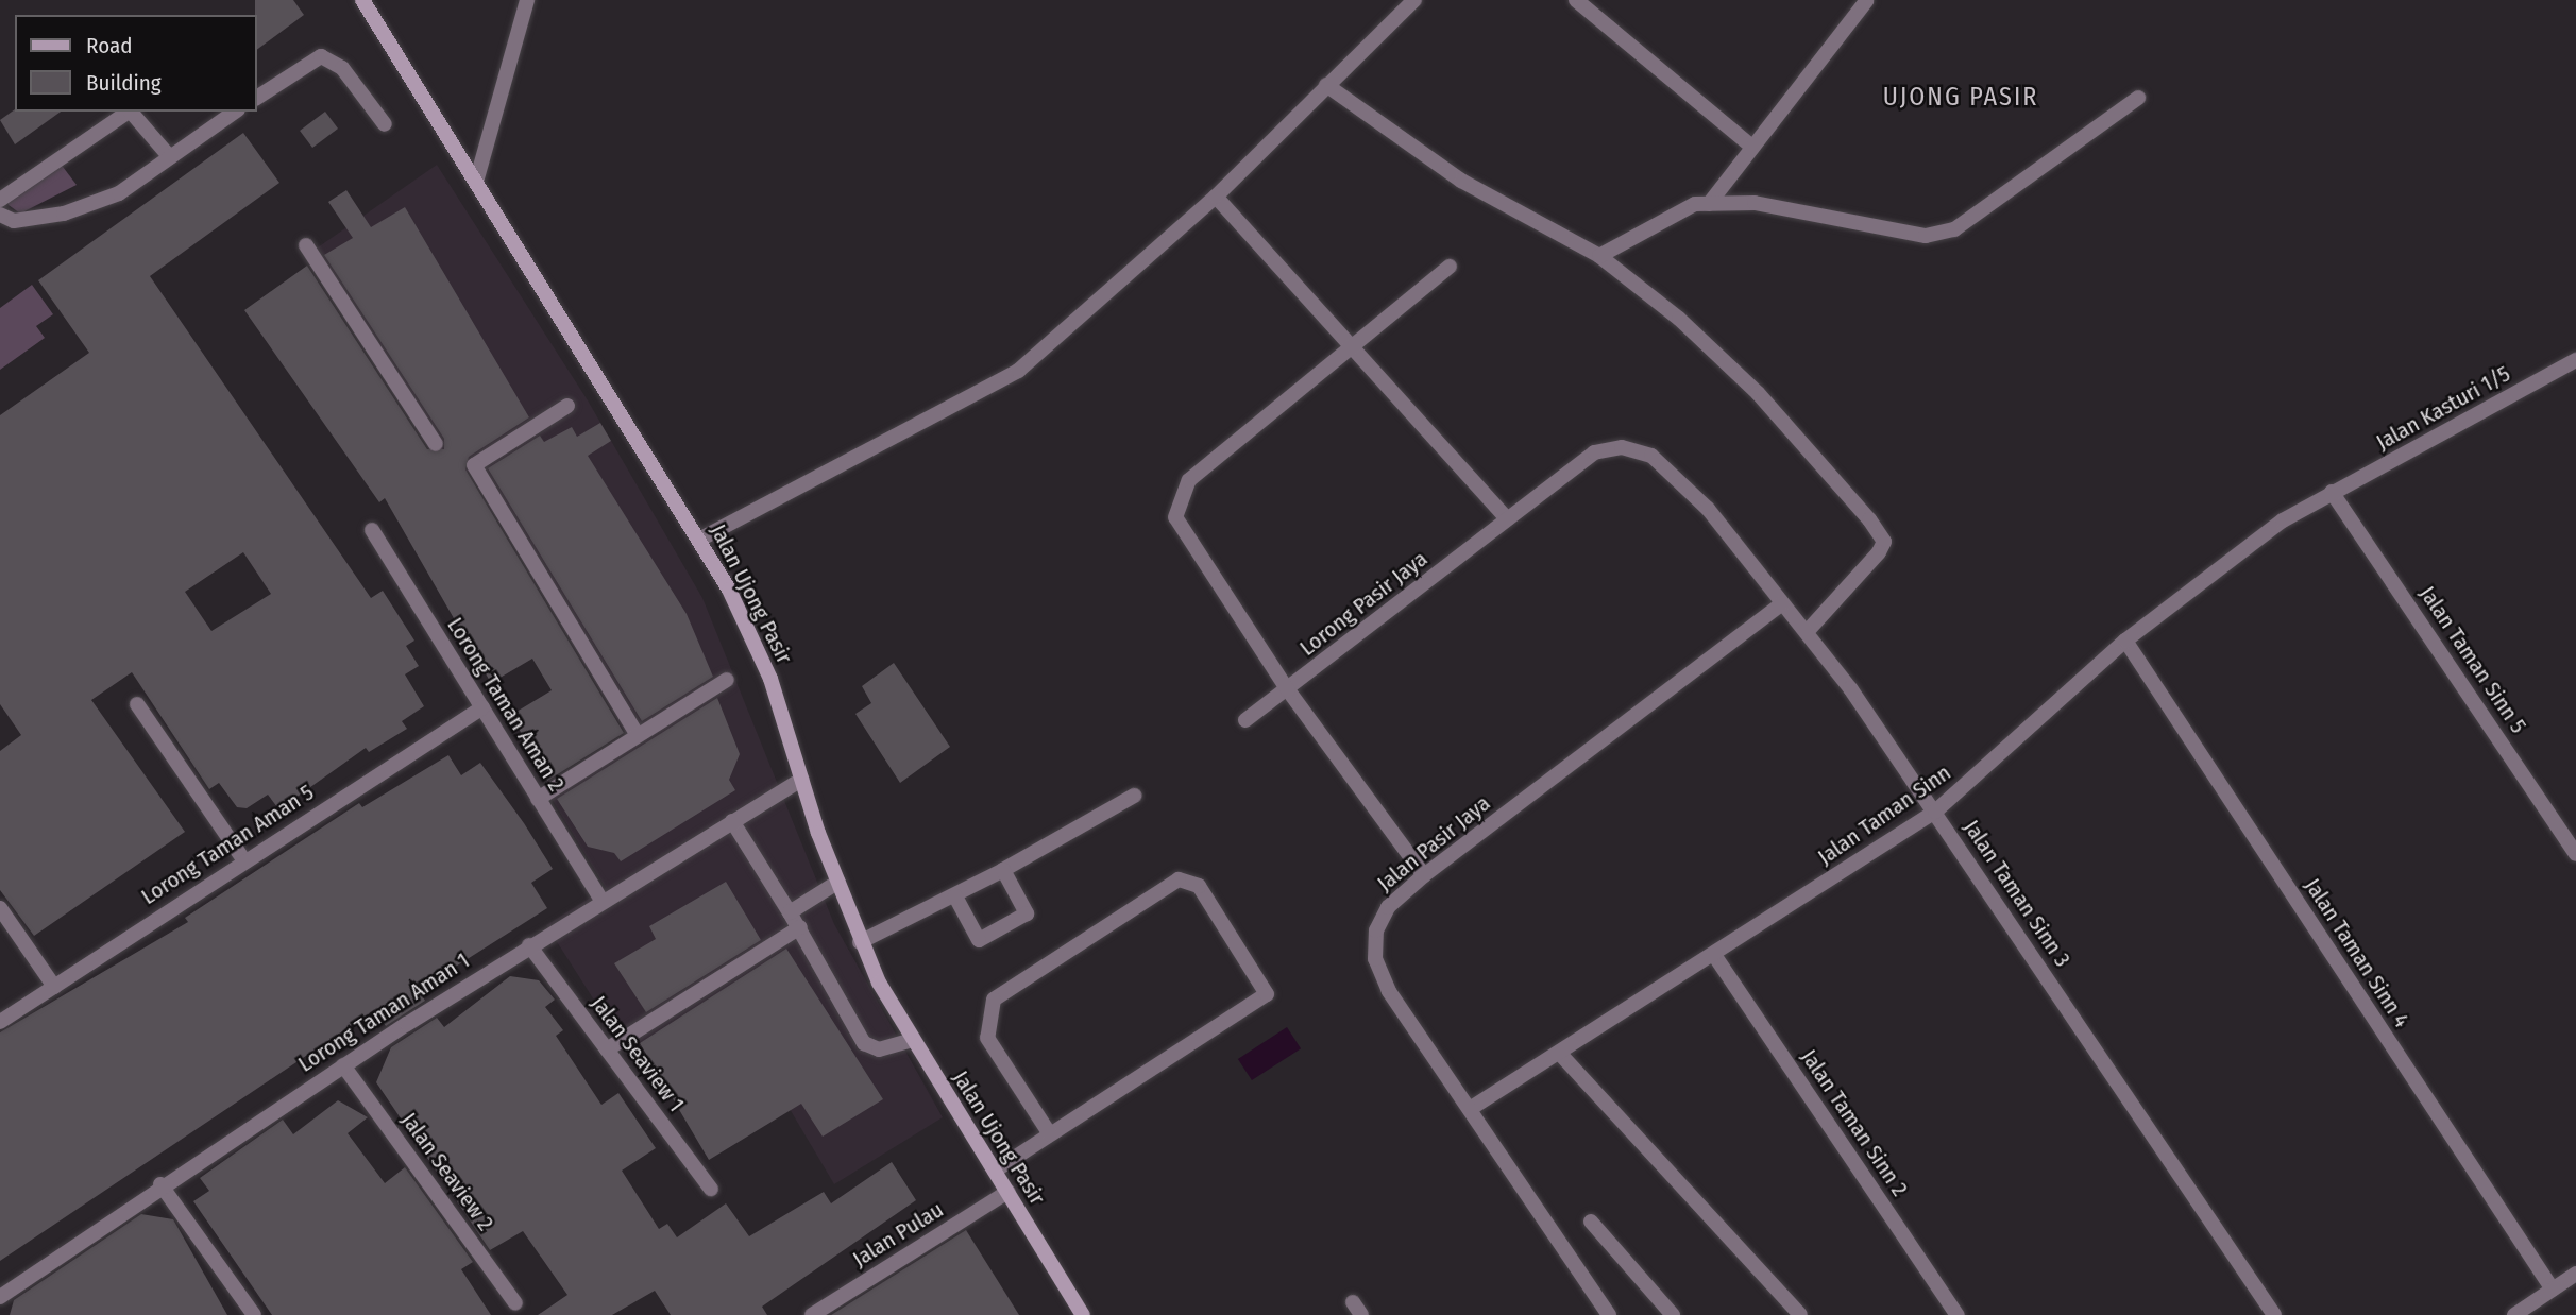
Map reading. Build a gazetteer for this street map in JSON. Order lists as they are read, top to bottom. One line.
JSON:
{"streets":{"main road":["Jalan Ujong Pasir"],"street":["Jalan Kasturi 1/5","Lorong Pasir Jaya","Jalan Taman Sinn 5","Lorong Taman Aman 2","Jalan Taman Sinn","Jalan Pasir Jaya","Lorong Taman Aman 5","Jalan Taman Sinn 3","Jalan Taman Sinn 4","Lorong Taman Aman 1","Jalan Seaview 1","Jalan Taman Sinn 2","Jalan Seaview 2","Jalan Pulau"]},"crossings":[["Jalan Kasturi 1/5","Jalan Taman Sinn 5"],["Jalan Kasturi 1/5","Jalan Taman Sinn"],["Jalan Ujong Pasir","Lorong Taman Aman 1"],["Jalan Ujong Pasir","Jalan Pulau"],["Lorong Pasir Jaya","Jalan Taman Sinn 3"],["Jalan Taman Sinn 5","Jalan Taman Sinn"],["Lorong Taman Aman 2","Lorong Taman Aman 5"],["Lorong Taman Aman 2","Lorong Taman Aman 1"],["Jalan Taman Sinn","Jalan Pasir Jaya"],["Jalan Taman Sinn","Jalan Taman Sinn 3"],["Jalan Taman Sinn","Jalan Taman Sinn 4"],["Jalan Taman Sinn","Jalan Taman Sinn 2"],["Jalan Pasir Jaya","Jalan Taman Sinn 3"],["Lorong Taman Aman 1","Jalan Seaview 1"],["Lorong Taman Aman 1","Jalan Seaview 2"]],"districts":["UJONG PASIR"],"legend":["Road","Building"]}
